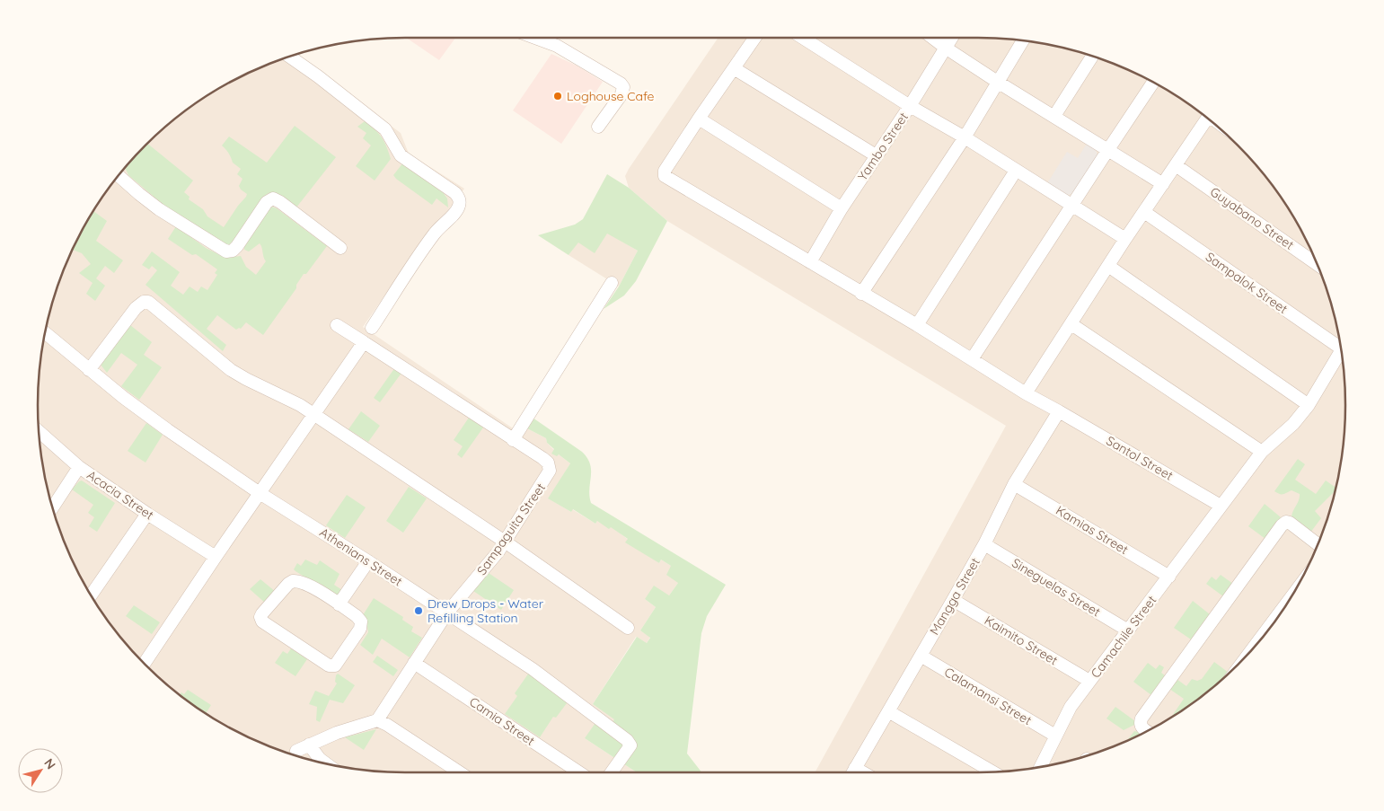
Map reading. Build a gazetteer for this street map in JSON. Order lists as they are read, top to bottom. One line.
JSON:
{"streets":{"street":["Yambo Street","Guyabano Street","Sampalok Street","Santol Street","Acacia Street","Sampaguita Street","Kamias Street","Athenians Street","Sineguelas Street","Mangga Street","Camachile Street","Kaimito Street","Calamansi Street","Camia Street"]},"crossings":[["Yambo Street","Santol Street"],["Santol Street","Mangga Street"],["Santol Street","Camachile Street"],["Sampaguita Street","Athenians Street"],["Sampaguita Street","Camia Street"],["Kamias Street","Mangga Street"],["Kamias Street","Camachile Street"],["Sineguelas Street","Mangga Street"],["Sineguelas Street","Camachile Street"],["Mangga Street","Kaimito Street"],["Mangga Street","Calamansi Street"],["Camachile Street","Kaimito Street"],["Camachile Street","Calamansi Street"]],"places":["Loghouse Cafe","Drew Drops - Water Refilling Station"],"north":"top right"}
